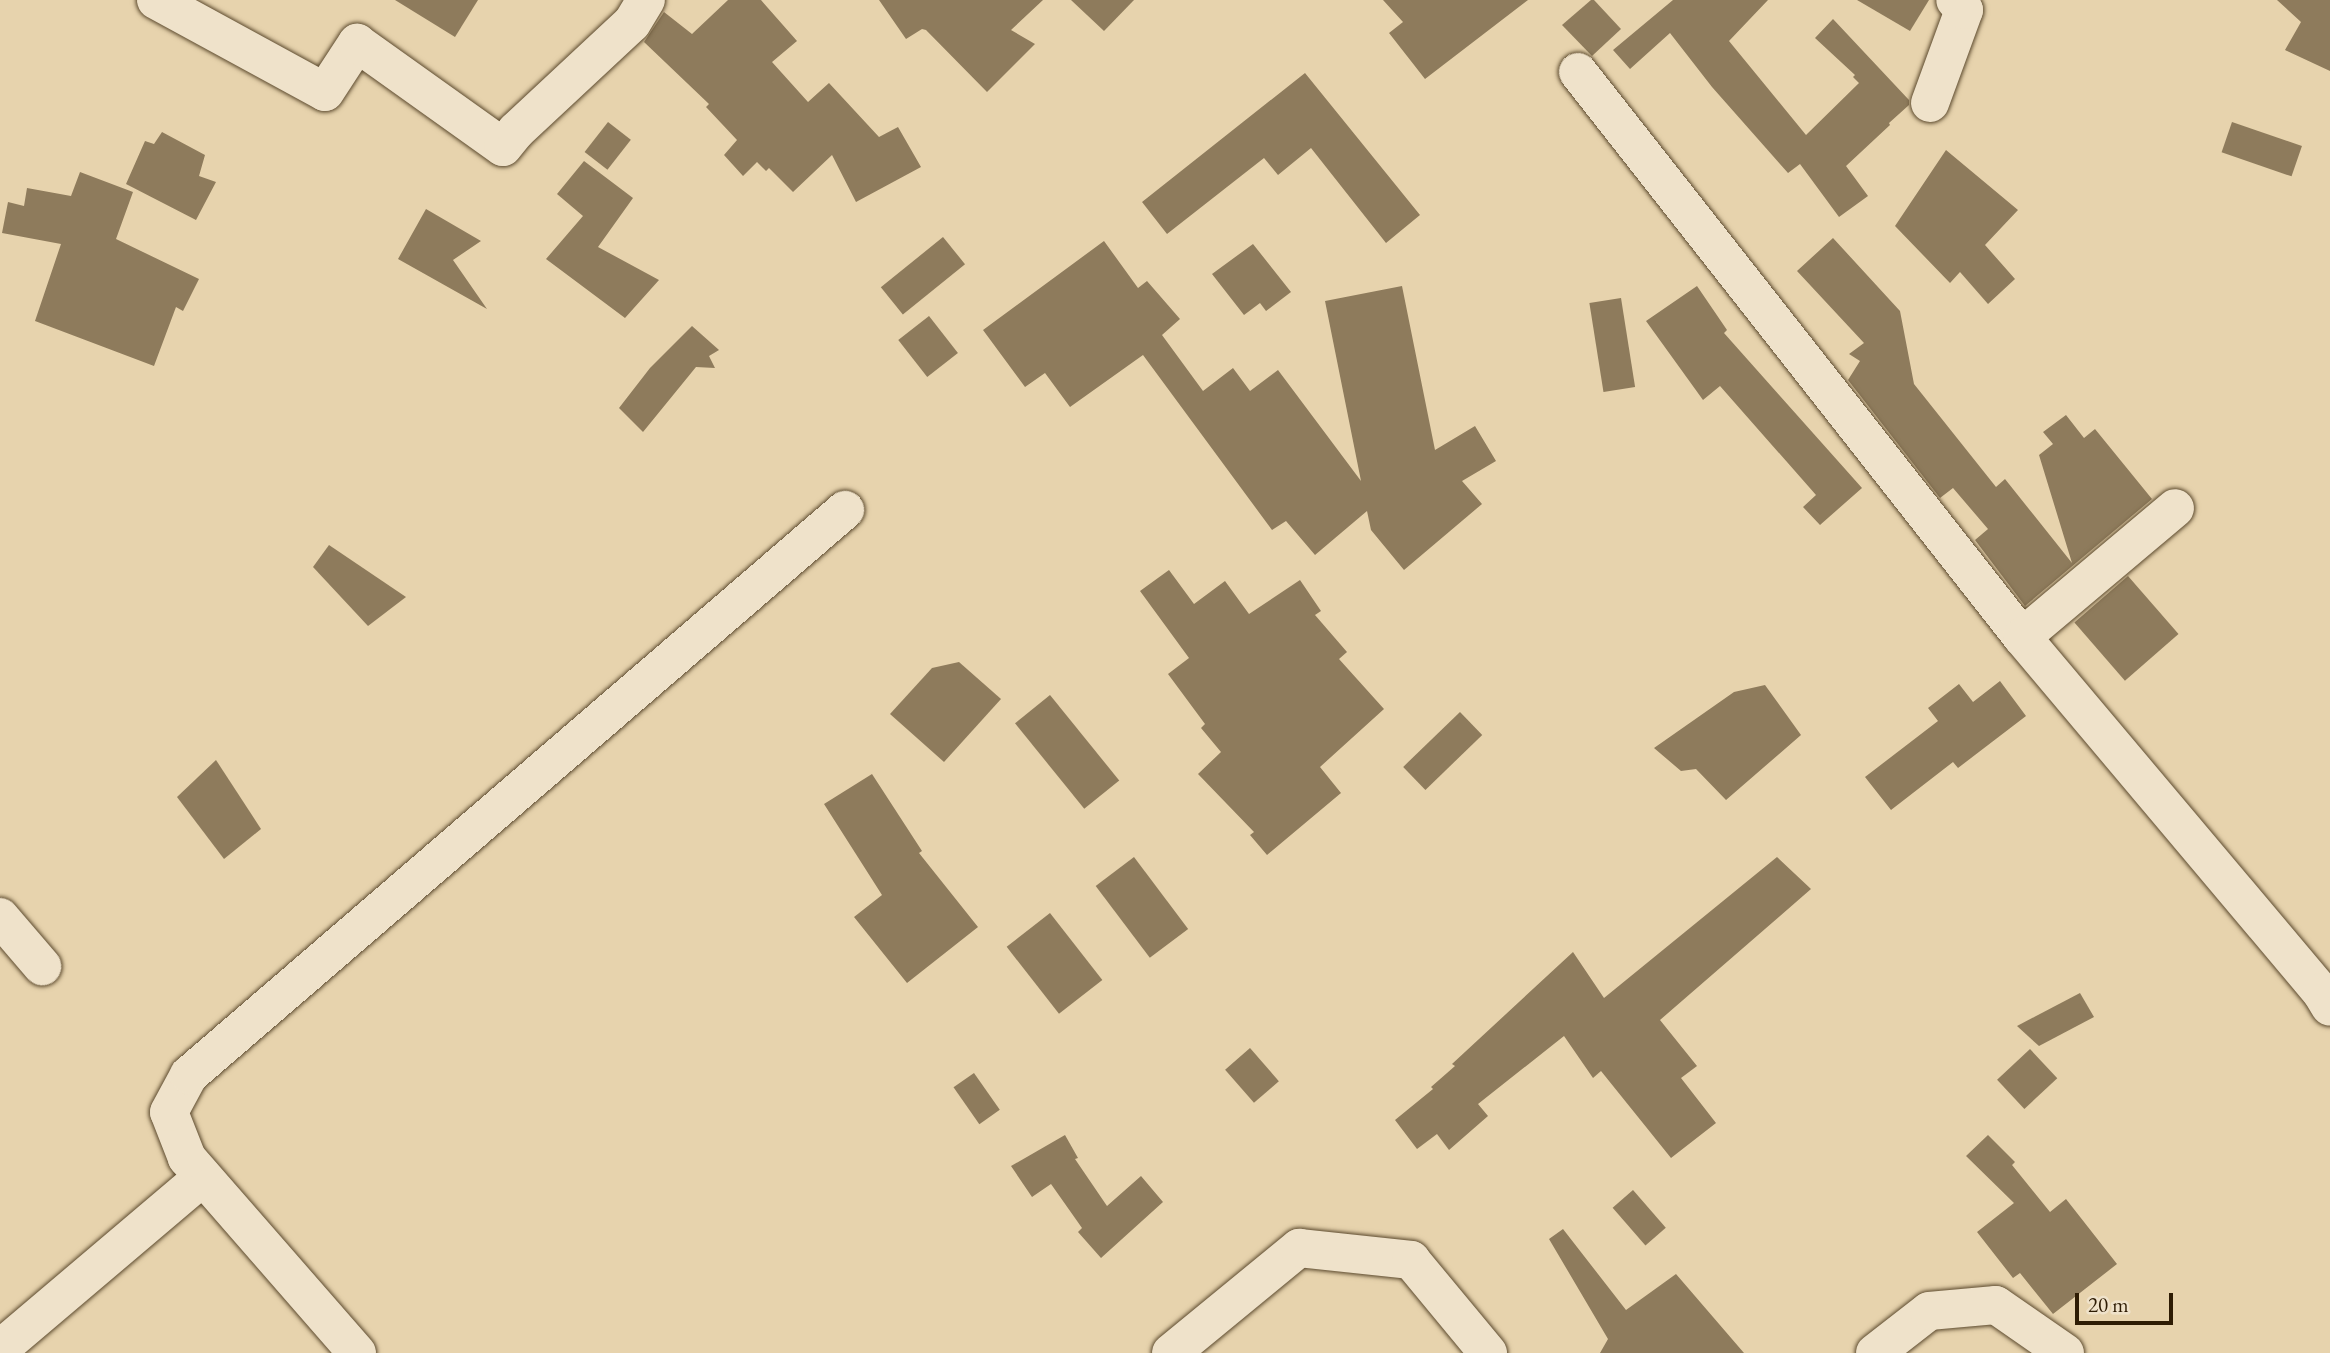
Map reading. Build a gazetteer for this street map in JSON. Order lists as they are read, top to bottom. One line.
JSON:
{"scale_bar":"20 m"}
